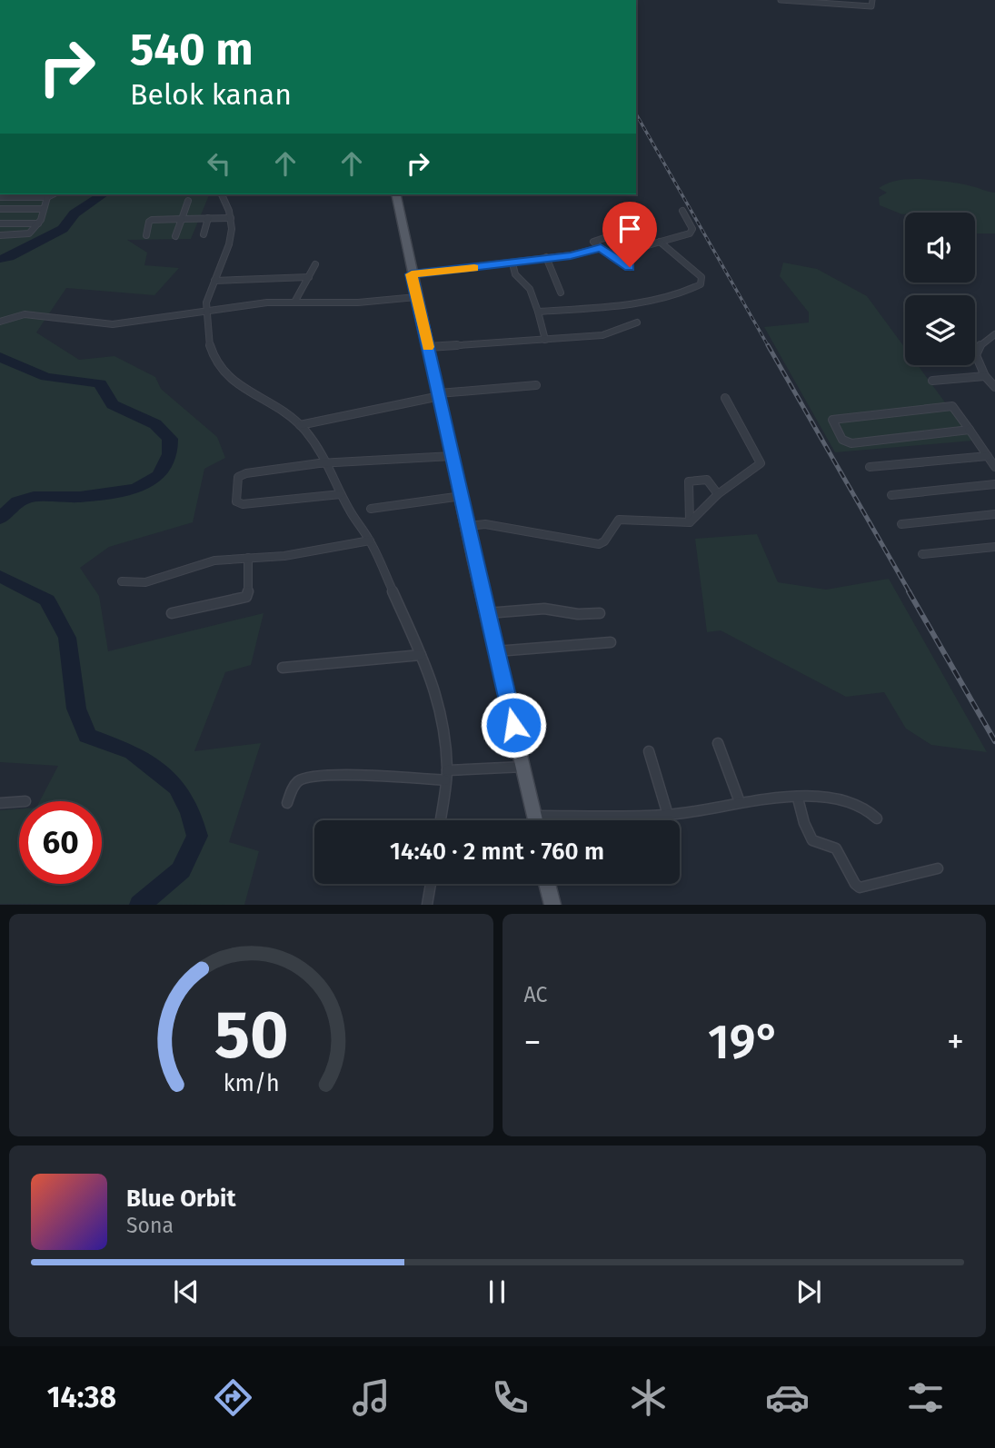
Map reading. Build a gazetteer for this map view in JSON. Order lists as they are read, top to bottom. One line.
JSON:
{"page":{"turn":["540 m","Belok kanan"],"limit":"60","trip":"14:40 · 2 mnt · 760 m","tile":"AC","heat":["−","19°","+"],"song":["Blue Orbit","Sona"],"tabs":"14:38","gauge":["50","km/h"]}}
